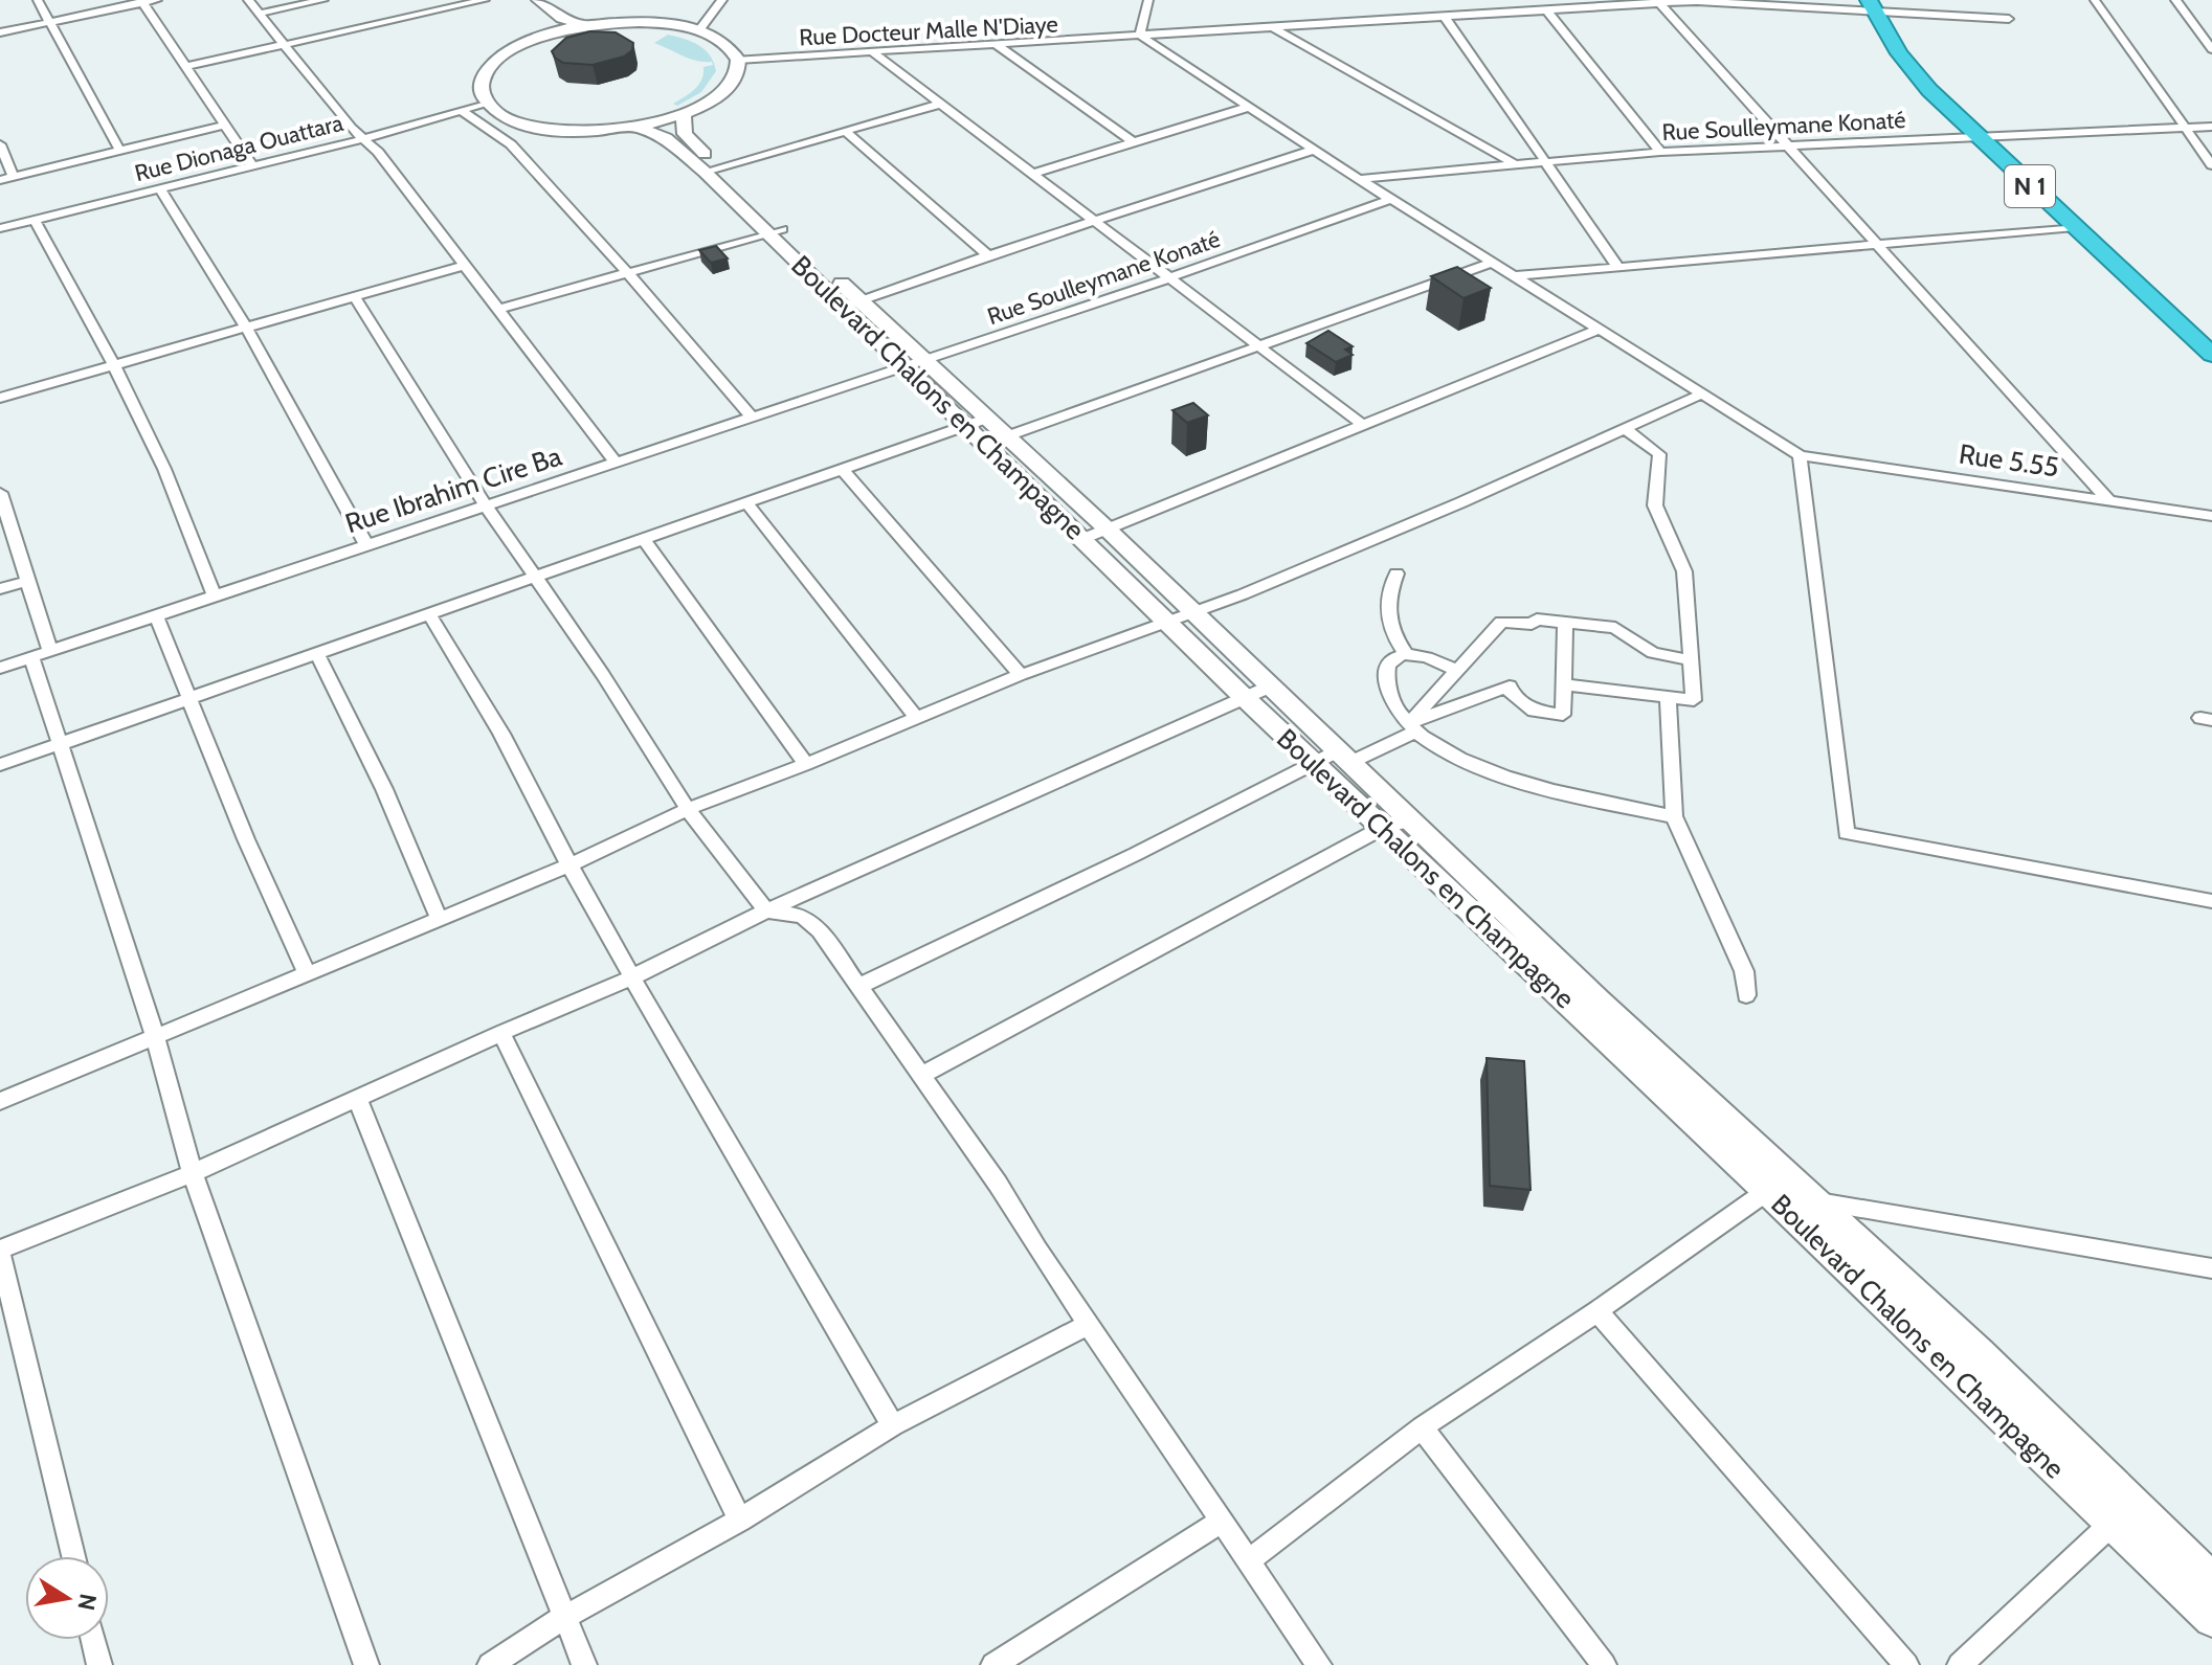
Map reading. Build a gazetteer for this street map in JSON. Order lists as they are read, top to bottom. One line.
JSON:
{"streets":{"highway":["N 1"],"main road":["Boulevard Chalons en Champagne"],"street":["Rue Docteur Malle N'Diaye","Rue Soulleymane Konaté","Rue Dionaga Ouattara","Rue 5.55","Rue Ibrahim Cire Ba"]},"crossings":[["Rue Docteur Malle N'Diaye","N 1"],["Rue Soulleymane Konaté","N 1"],["Rue Soulleymane Konaté","Boulevard Chalons en Champagne"],["Rue Soulleymane Konaté","Rue Ibrahim Cire Ba"],["Boulevard Chalons en Champagne","Rue Ibrahim Cire Ba"]],"north":"right"}
